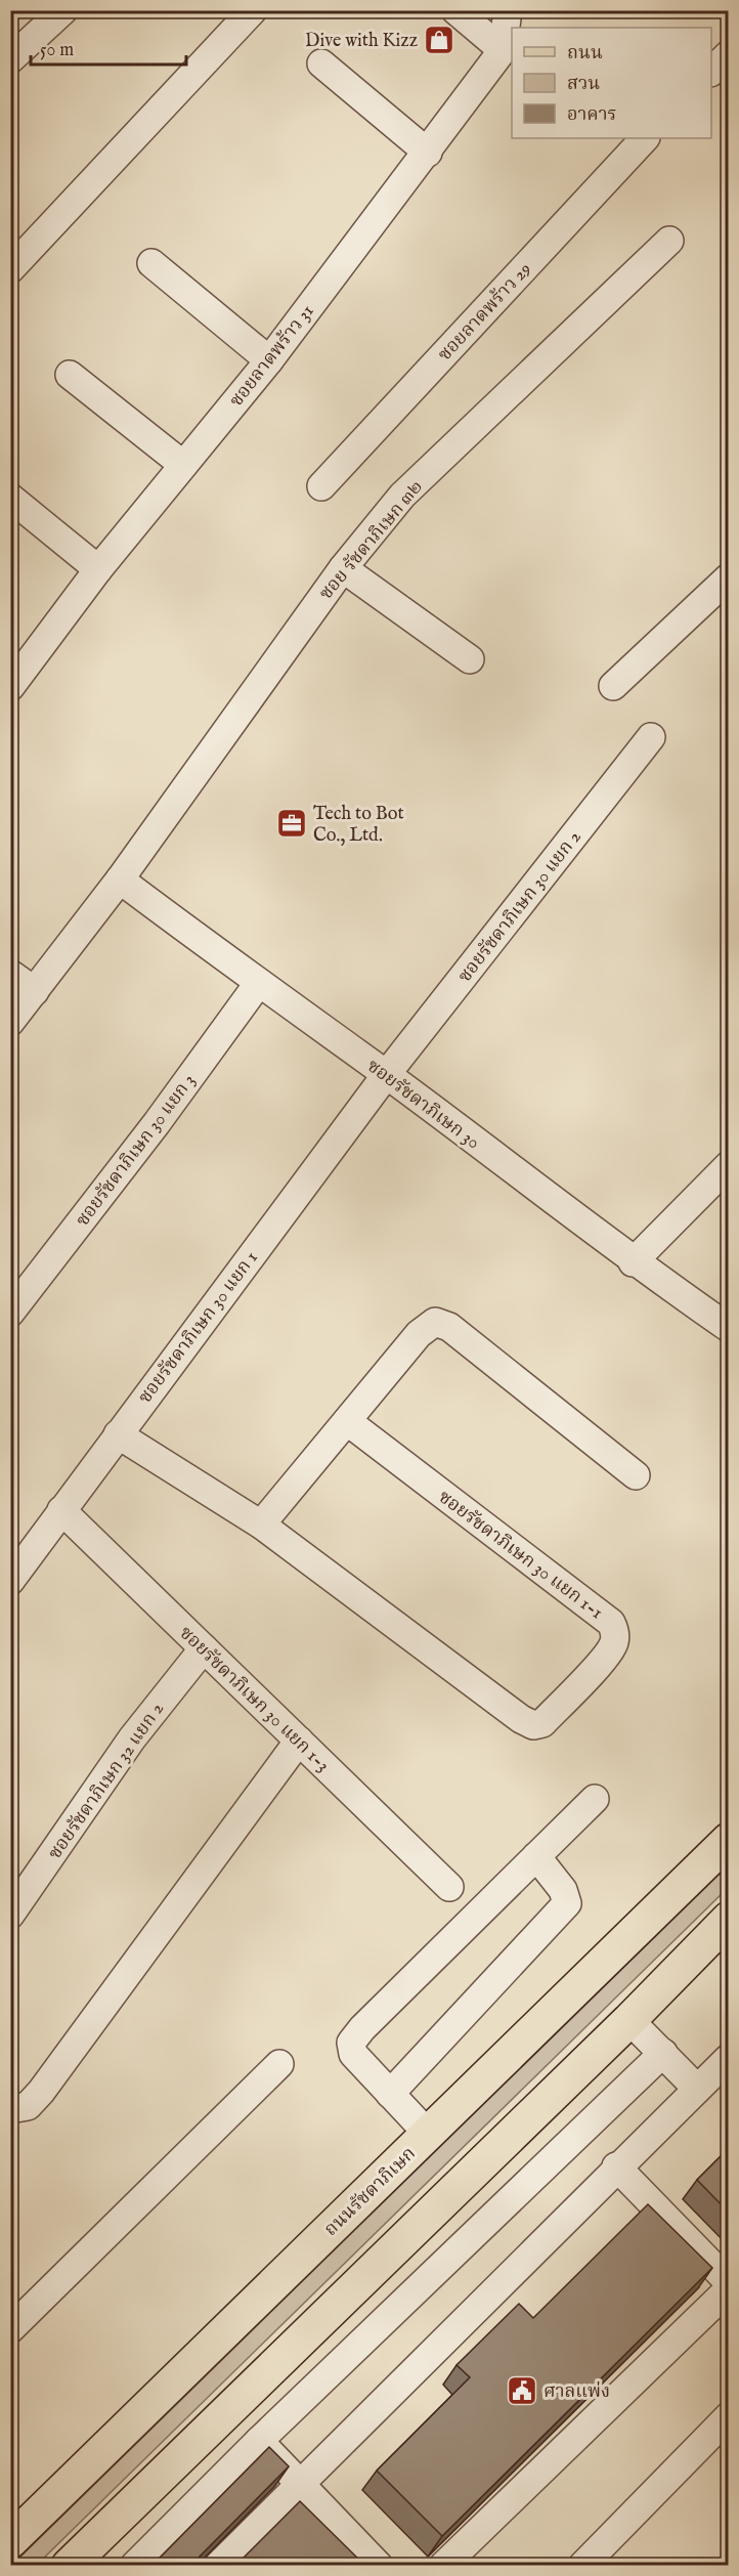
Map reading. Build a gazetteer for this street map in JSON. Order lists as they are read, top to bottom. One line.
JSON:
{"streets":{"main road":["ถนนรัชดาภิเษก"],"street":["ซอยลาดพร้าว 29","ซอยลาดพร้าว 31","ซอย รัชดาภิเษก ๓๒","ซอยรัชดาภิเษก 30 แยก 2","ซอยรัชดาภิเษก 30","ซอยรัชดาภิเษก 30 แยก 3","ซอยรัชดาภิเษก 30 แยก 1","ซอยรัชดาภิเษก 30 แยก 1-1","ซอยรัชดาภิเษก 30 แยก 1-3","ซอยรัชดาภิเษก 32 แยก 2"]},"crossings":[["ซอย รัชดาภิเษก ๓๒","ซอยรัชดาภิเษก 30"],["ซอยรัชดาภิเษก 30 แยก 2","ซอยรัชดาภิเษก 30"],["ซอยรัชดาภิเษก 30 แยก 2","ซอยรัชดาภิเษก 30 แยก 1"],["ซอยรัชดาภิเษก 30","ซอยรัชดาภิเษก 30 แยก 3"],["ซอยรัชดาภิเษก 30","ซอยรัชดาภิเษก 30 แยก 1"],["ซอยรัชดาภิเษก 30 แยก 1","ซอยรัชดาภิเษก 30 แยก 1-1"],["ซอยรัชดาภิเษก 30 แยก 1","ซอยรัชดาภิเษก 30 แยก 1-3"],["ซอยรัชดาภิเษก 30 แยก 1-3","ซอยรัชดาภิเษก 32 แยก 2"]],"places":{"shop":["Dive with Kizz"],"office":["Tech to Bot Co., Ltd."],"public building":["ศาลแพ่ง"]},"legend":["ถนน","สวน","อาคาร"],"scale_bar":"50 m"}
